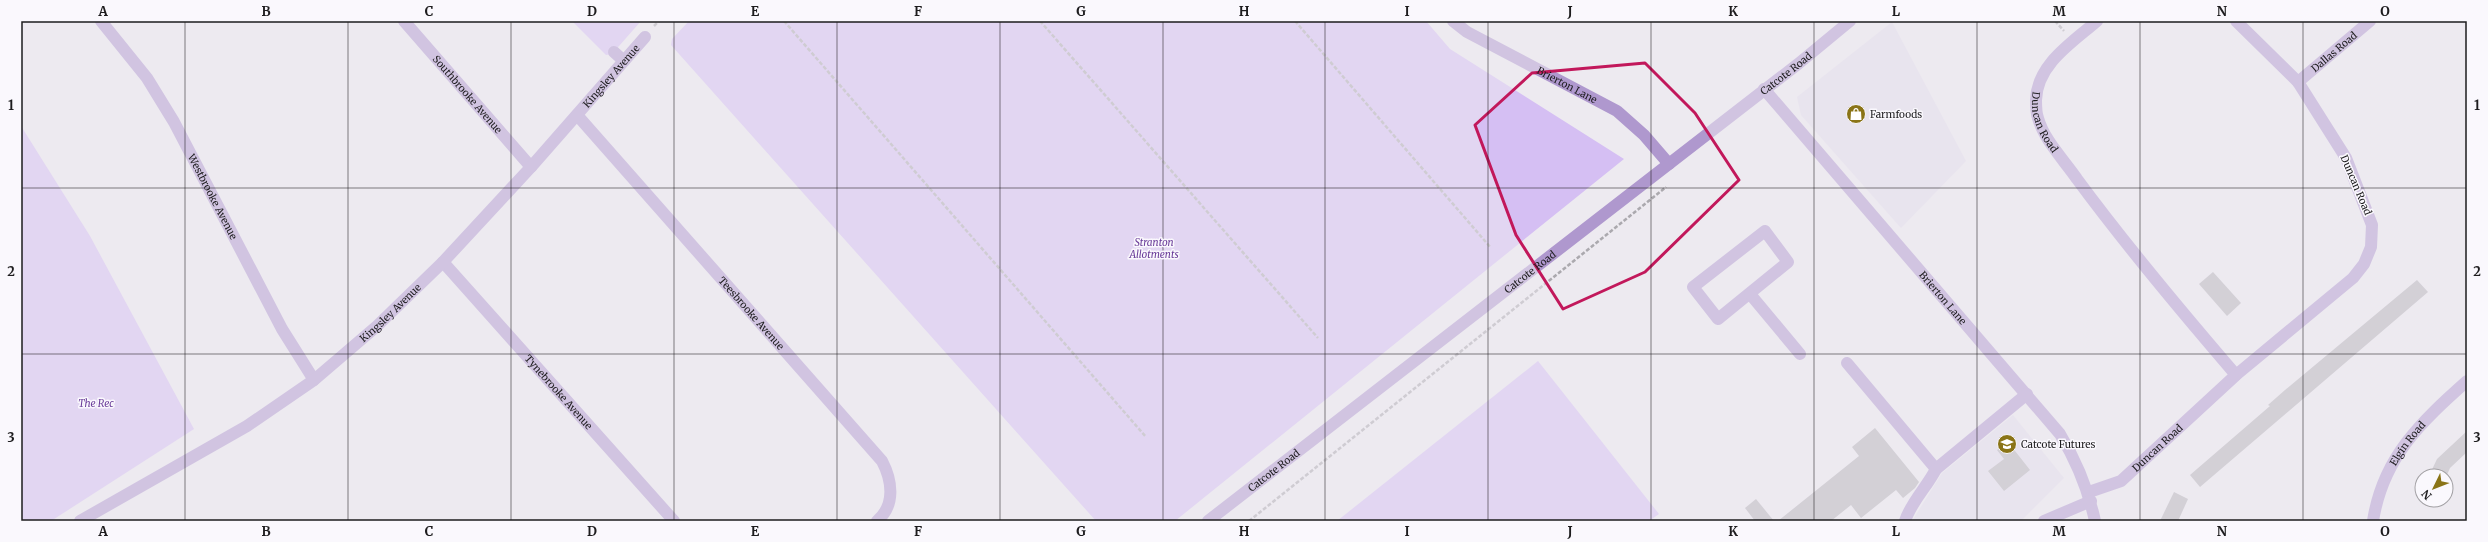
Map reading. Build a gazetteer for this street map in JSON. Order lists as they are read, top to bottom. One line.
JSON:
{"streets":{"street":["Dallas Road","Catcote Road","Kingsley Avenue","Brierton Lane","Southbrooke Avenue","Duncan Road","Westbrooke Avenue","Teesbrooke Avenue","Tynebrooke Avenue","Elgin Road"]},"crossings":[["Dallas Road","Duncan Road"],["Catcote Road","Brierton Lane"],["Kingsley Avenue","Southbrooke Avenue"],["Kingsley Avenue","Westbrooke Avenue"],["Kingsley Avenue","Teesbrooke Avenue"],["Kingsley Avenue","Tynebrooke Avenue"],["Brierton Lane","Duncan Road"]],"parks":["Stranton Allotments","The Rec"],"places":{"shop":["Farmfoods"],"school or university":["Catcote Futures"]},"north":"bottom left","grid":{"columns":["A","B","C","D","E","F","G","H","I","J","K","L","M","N","O"],"rows":["1","2","3"]}}
